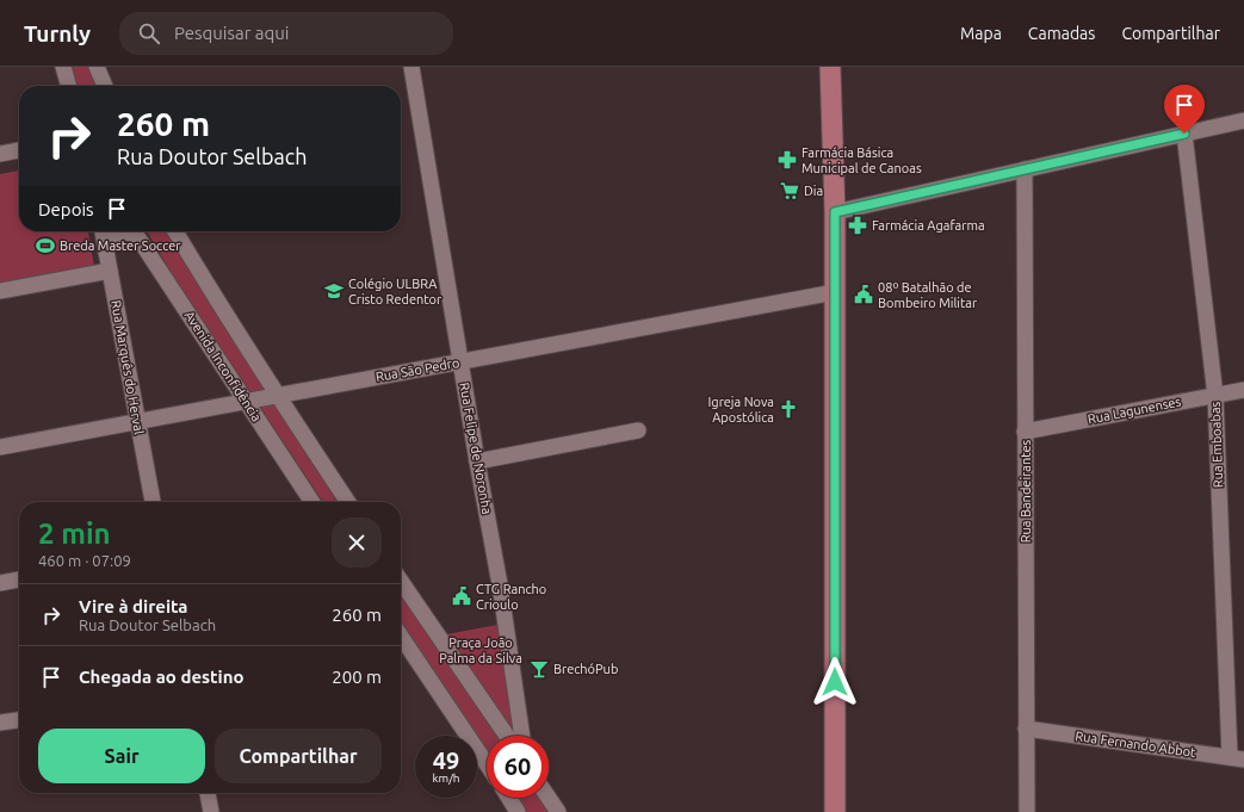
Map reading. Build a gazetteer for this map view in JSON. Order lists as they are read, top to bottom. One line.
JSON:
{"streets":{"street":["Avenida Inconfidência","Rua Marquês do Herval","Rua São Pedro","Rua Lagunenses","Rua Emboabas","Rua Felipe de Noronha","Rua Bandeirantes","Rua Fernando Abbot"]},"crossings":[["Avenida Inconfidência","Rua São Pedro"],["Rua Marquês do Herval","Rua São Pedro"],["Rua São Pedro","Rua Felipe de Noronha"],["Rua Lagunenses","Rua Emboabas"],["Rua Lagunenses","Rua Bandeirantes"],["Rua Emboabas","Rua Fernando Abbot"],["Rua Bandeirantes","Rua Fernando Abbot"]],"parks":["Praça João Palma da Silva"],"places":{"pharmacy":["Farmácia Básica Municipal de Canoas","Farmácia Agafarma"],"supermarket":["Dia"],"sports":["Breda Master Soccer"],"school or university":["Colégio ULBRA Cristo Redentor"],"public building":["08º Batalhão de Bombeiro Militar","CTG Rancho Crioulo"],"church":["Igreja Nova Apostólica"],"bar":["BrechóPub"]},"page":{"header":"Turnly","search":"Pesquisar aqui","nav":["Mapa","Camadas","Compartilhar"],"turn":["260 m","Rua Doutor Selbach"],"then":"Depois","heading":["2 min","460 m · 07:09"],"list":[{"name":"Vire à direita","note":"Rua Doutor Selbach","value":"260 m"},{"name":"Chegada ao destino","value":"200 m"}],"buttons":["Sair","Compartilhar"],"speed":"49 km/h","limit":"60"}}
